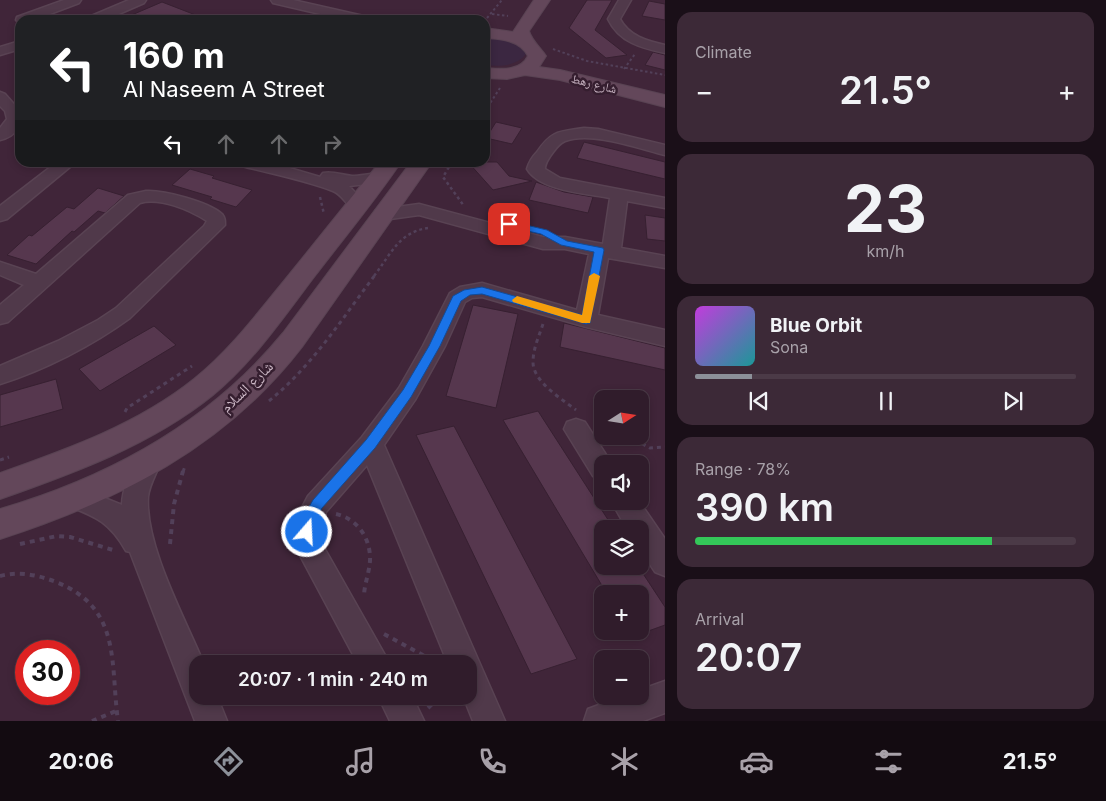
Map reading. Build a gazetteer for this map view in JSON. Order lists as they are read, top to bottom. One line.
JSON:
{"streets":{"street":["شارع رهط","شارع السلام"]},"north":"right","page":{"tile":["Climate",["23","km/h"],["Range · 78%","390 km"],["Arrival","20:07"]],"turn":["160 m","Al Naseem A Street"],"heat":["−","21.5°","+"],"song":["Blue Orbit","Sona"],"map_buttons":["+","−"],"limit":"30","trip":"20:07 · 1 min · 240 m","tabs":["20:06","21.5°"]}}
